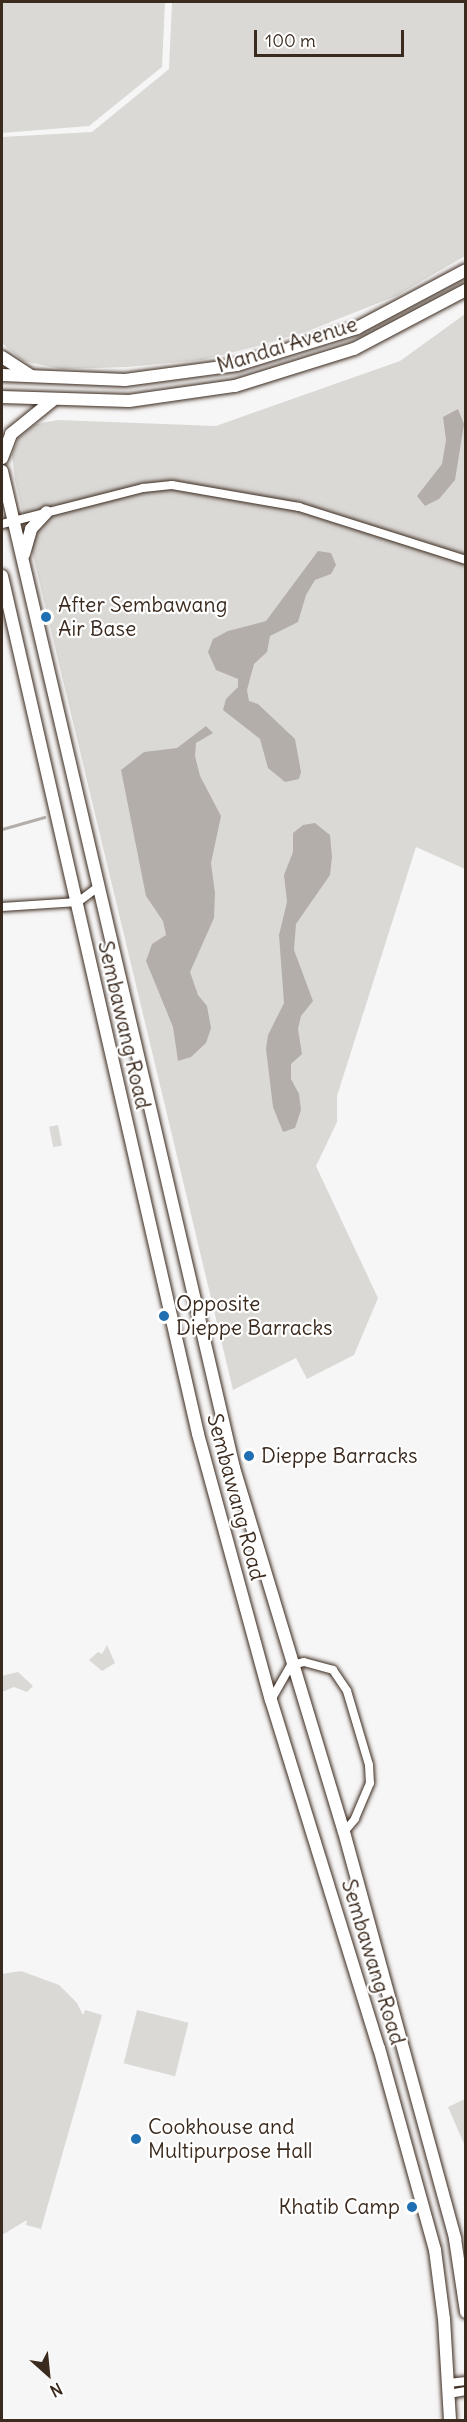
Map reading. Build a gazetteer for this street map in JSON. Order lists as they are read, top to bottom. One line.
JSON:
{"streets":{"main road":["Mandai Avenue","Sembawang Road"]},"places":["After Sembawang Air Base","Opposite Dieppe Barracks","Dieppe Barracks","Cookhouse and Multipurpose Hall","Khatib Camp"],"scale_bar":"100 m","north":"bottom right"}
